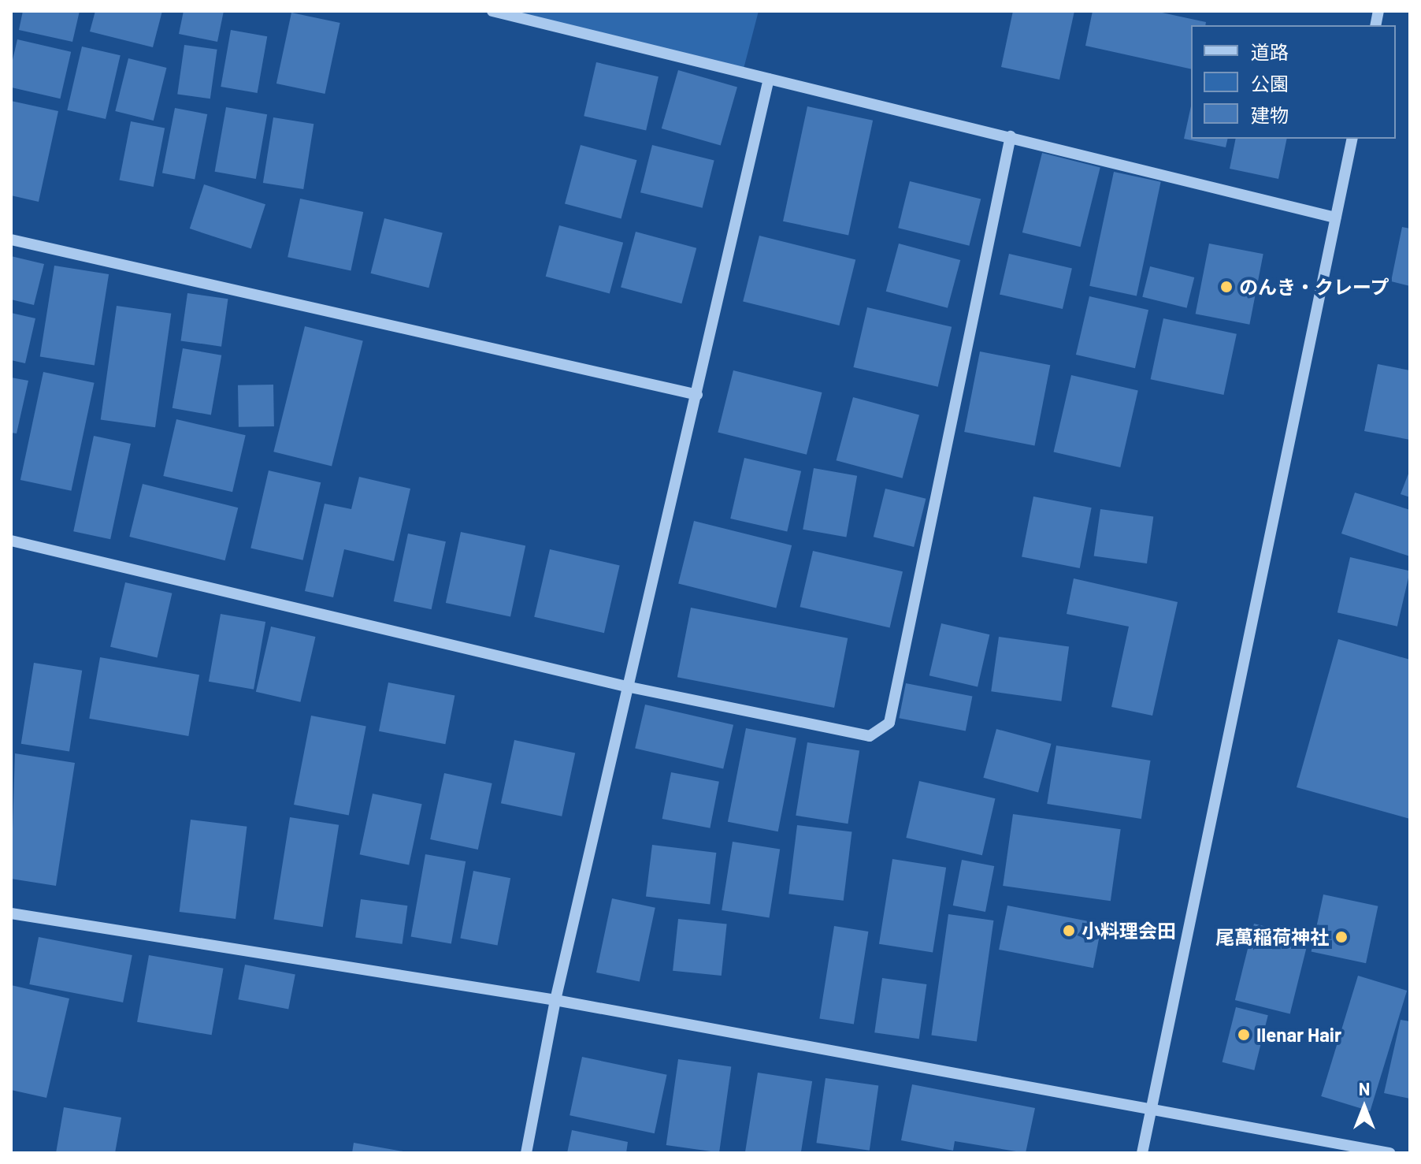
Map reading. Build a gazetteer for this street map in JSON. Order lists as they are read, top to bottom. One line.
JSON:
{"places":["のんき・クレープ","小料理会田","尾萬稲荷神社","Ilenar Hair"],"legend":["道路","公園","建物"],"north":"top"}
